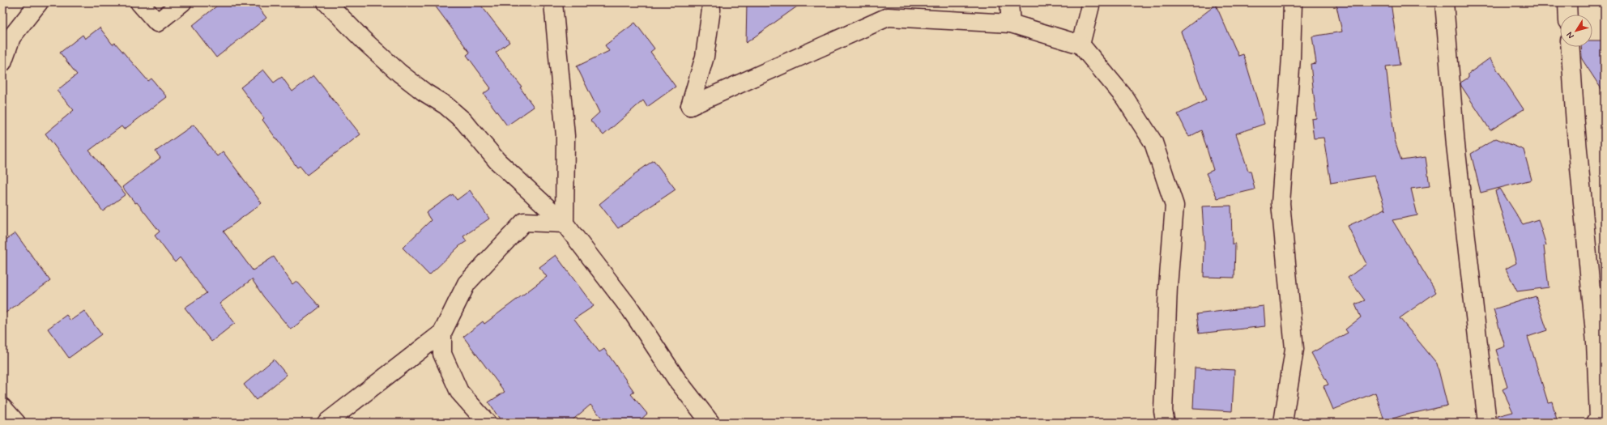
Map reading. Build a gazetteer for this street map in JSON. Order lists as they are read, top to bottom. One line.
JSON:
{"north":"bottom left"}
